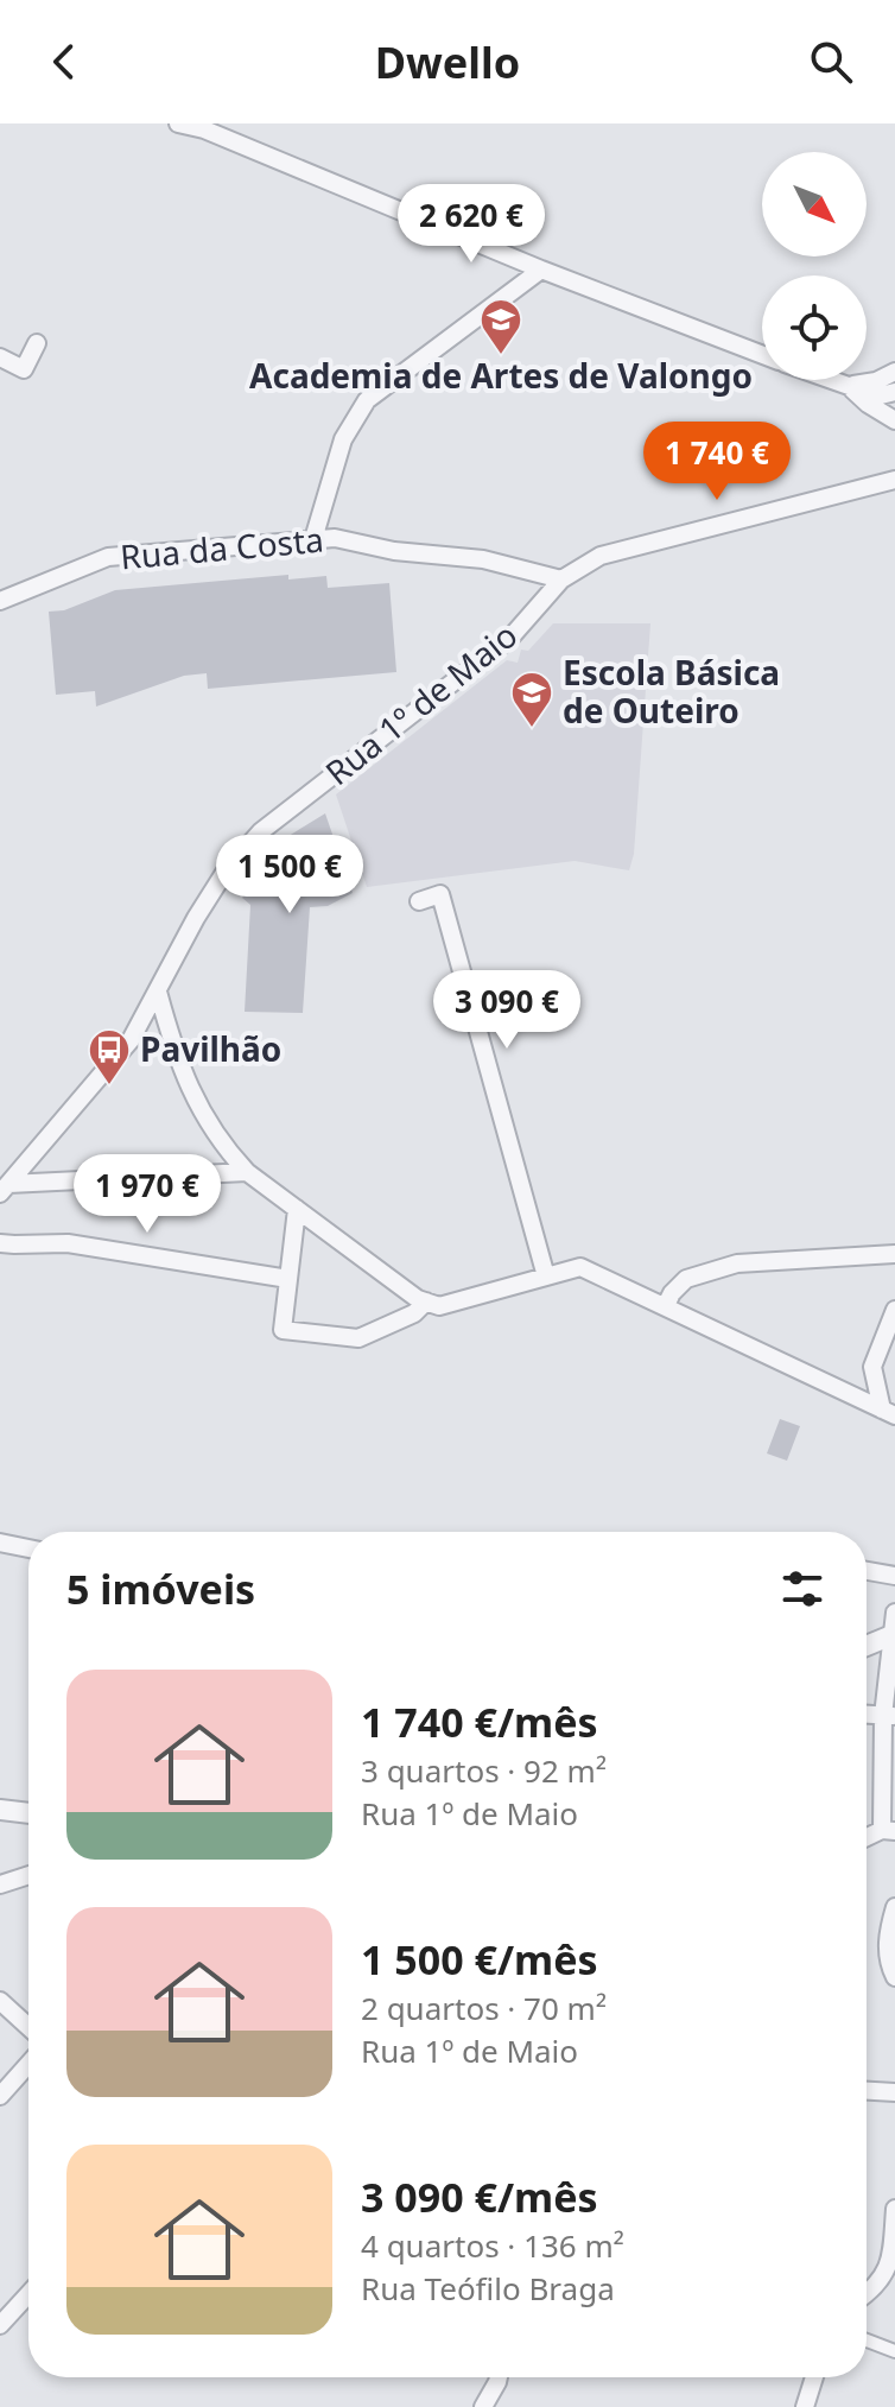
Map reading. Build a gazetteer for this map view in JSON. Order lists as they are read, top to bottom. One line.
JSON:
{"streets":{"street":["Rua da Costa","Rua 1º de Maio"]},"crossings":[["Rua da Costa","Rua 1º de Maio"]],"places":{"school or university":["Academia de Artes de Valongo","Escola Básica de Outeiro"],"bus stop":["Pavilhão"]},"north":"bottom right","page":{"header":"Dwello","price":["2 620 €","1 740 €","1 500 €","3 090 €","1 970 €"],"heading":"5 imóveis","list":[{"name":"1 740 €/mês","note":"3 quartos · 92 m² · Rua 1º de Maio"},{"name":"1 500 €/mês","note":"2 quartos · 70 m² · Rua 1º de Maio"},{"name":"3 090 €/mês","note":"4 quartos · 136 m² · Rua Teófilo Braga"}]}}
